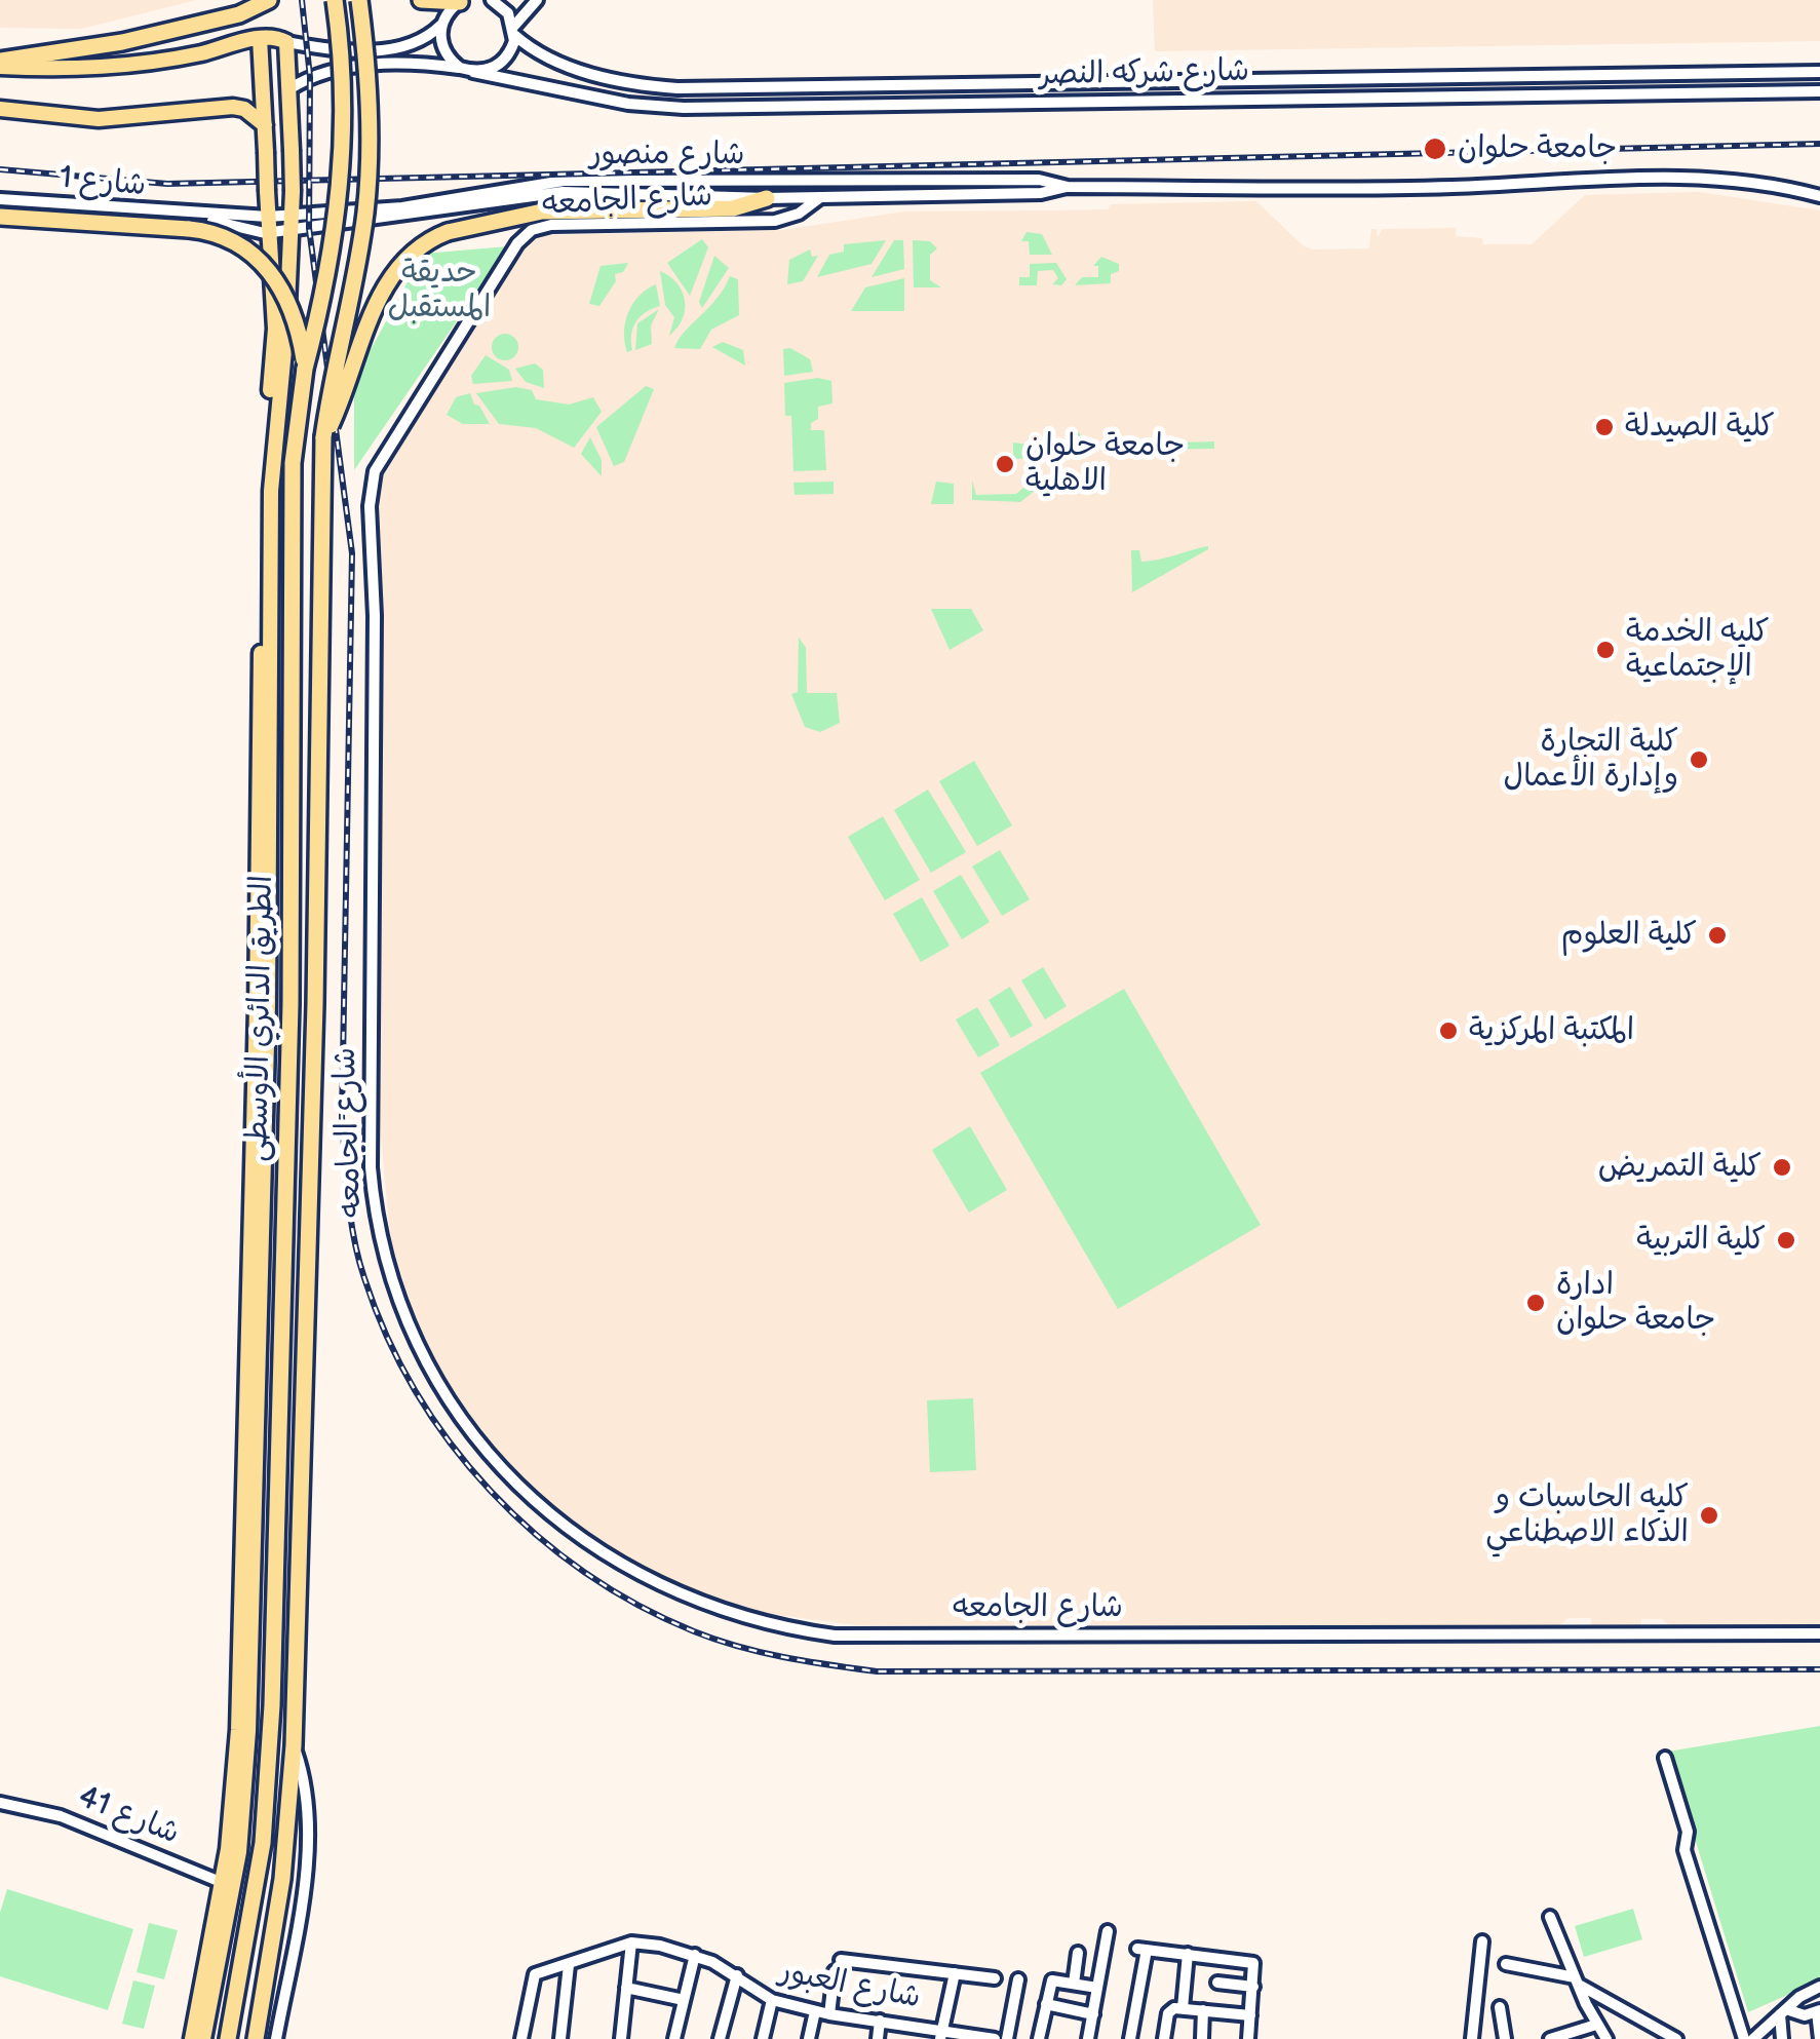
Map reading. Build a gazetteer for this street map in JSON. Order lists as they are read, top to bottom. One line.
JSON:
{"streets":{"highway":["الطريق الدائري الأوسطى"],"street":["شارع شركه النصر","شارع منصور","شارع 1","شارع الجامعه","شارع 41","شارع العبور"]},"crossings":[["شارع منصور","شارع 1"],["شارع منصور","شارع الجامعه"]],"parks":["حديقة المستقبل"],"places":["جامعة حلوان","كلية الصيدلة","جامعة حلوان الاهلية","كليه الخدمة الإجتماعية","كلية التجارة وإدارة الأعمال","كلية العلوم","المكتبة المركزية","كلية التمريض","كلية التربية","ادارة جامعة حلوان","كليه الحاسبات و الذكاء الاصطناعي"]}
